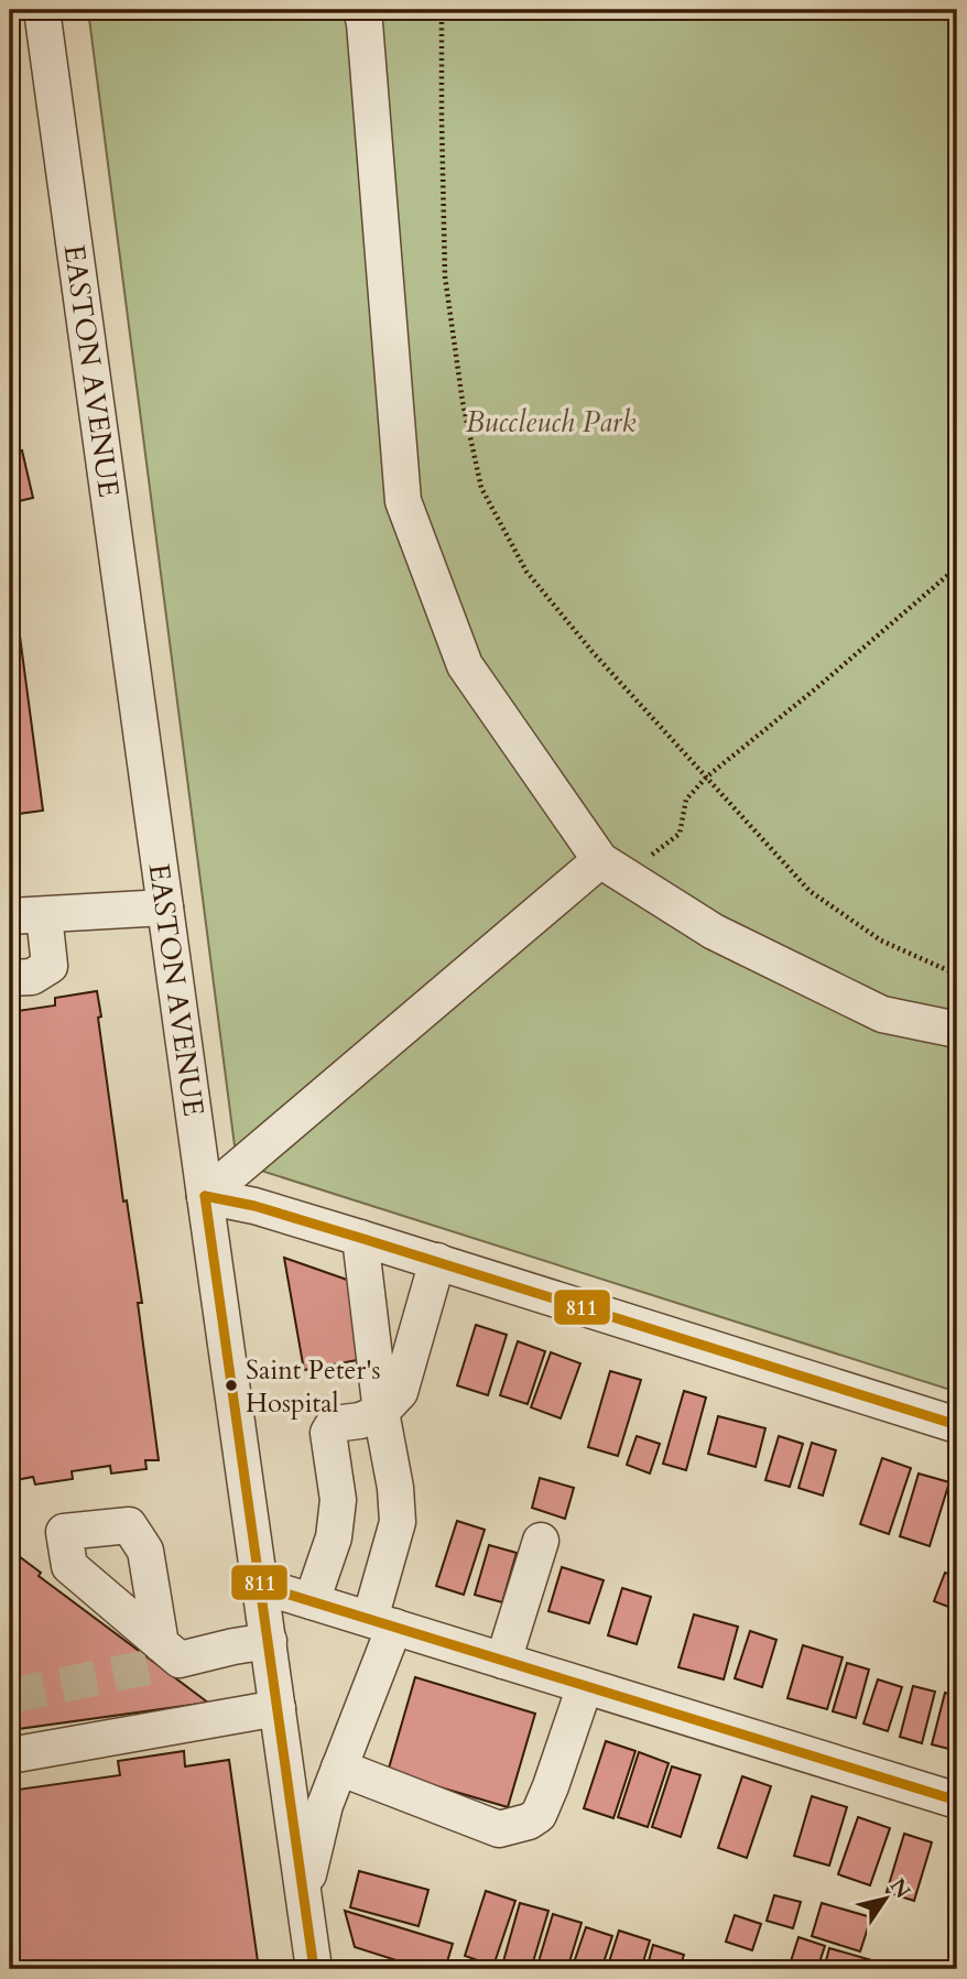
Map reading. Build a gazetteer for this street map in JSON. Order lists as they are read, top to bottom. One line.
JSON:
{"streets":{"street":["EASTON AVENUE"]},"parks":["Buccleuch Park"],"places":["Saint Peter's Hospital"],"lines":["transit line 811"],"north":"top right"}
